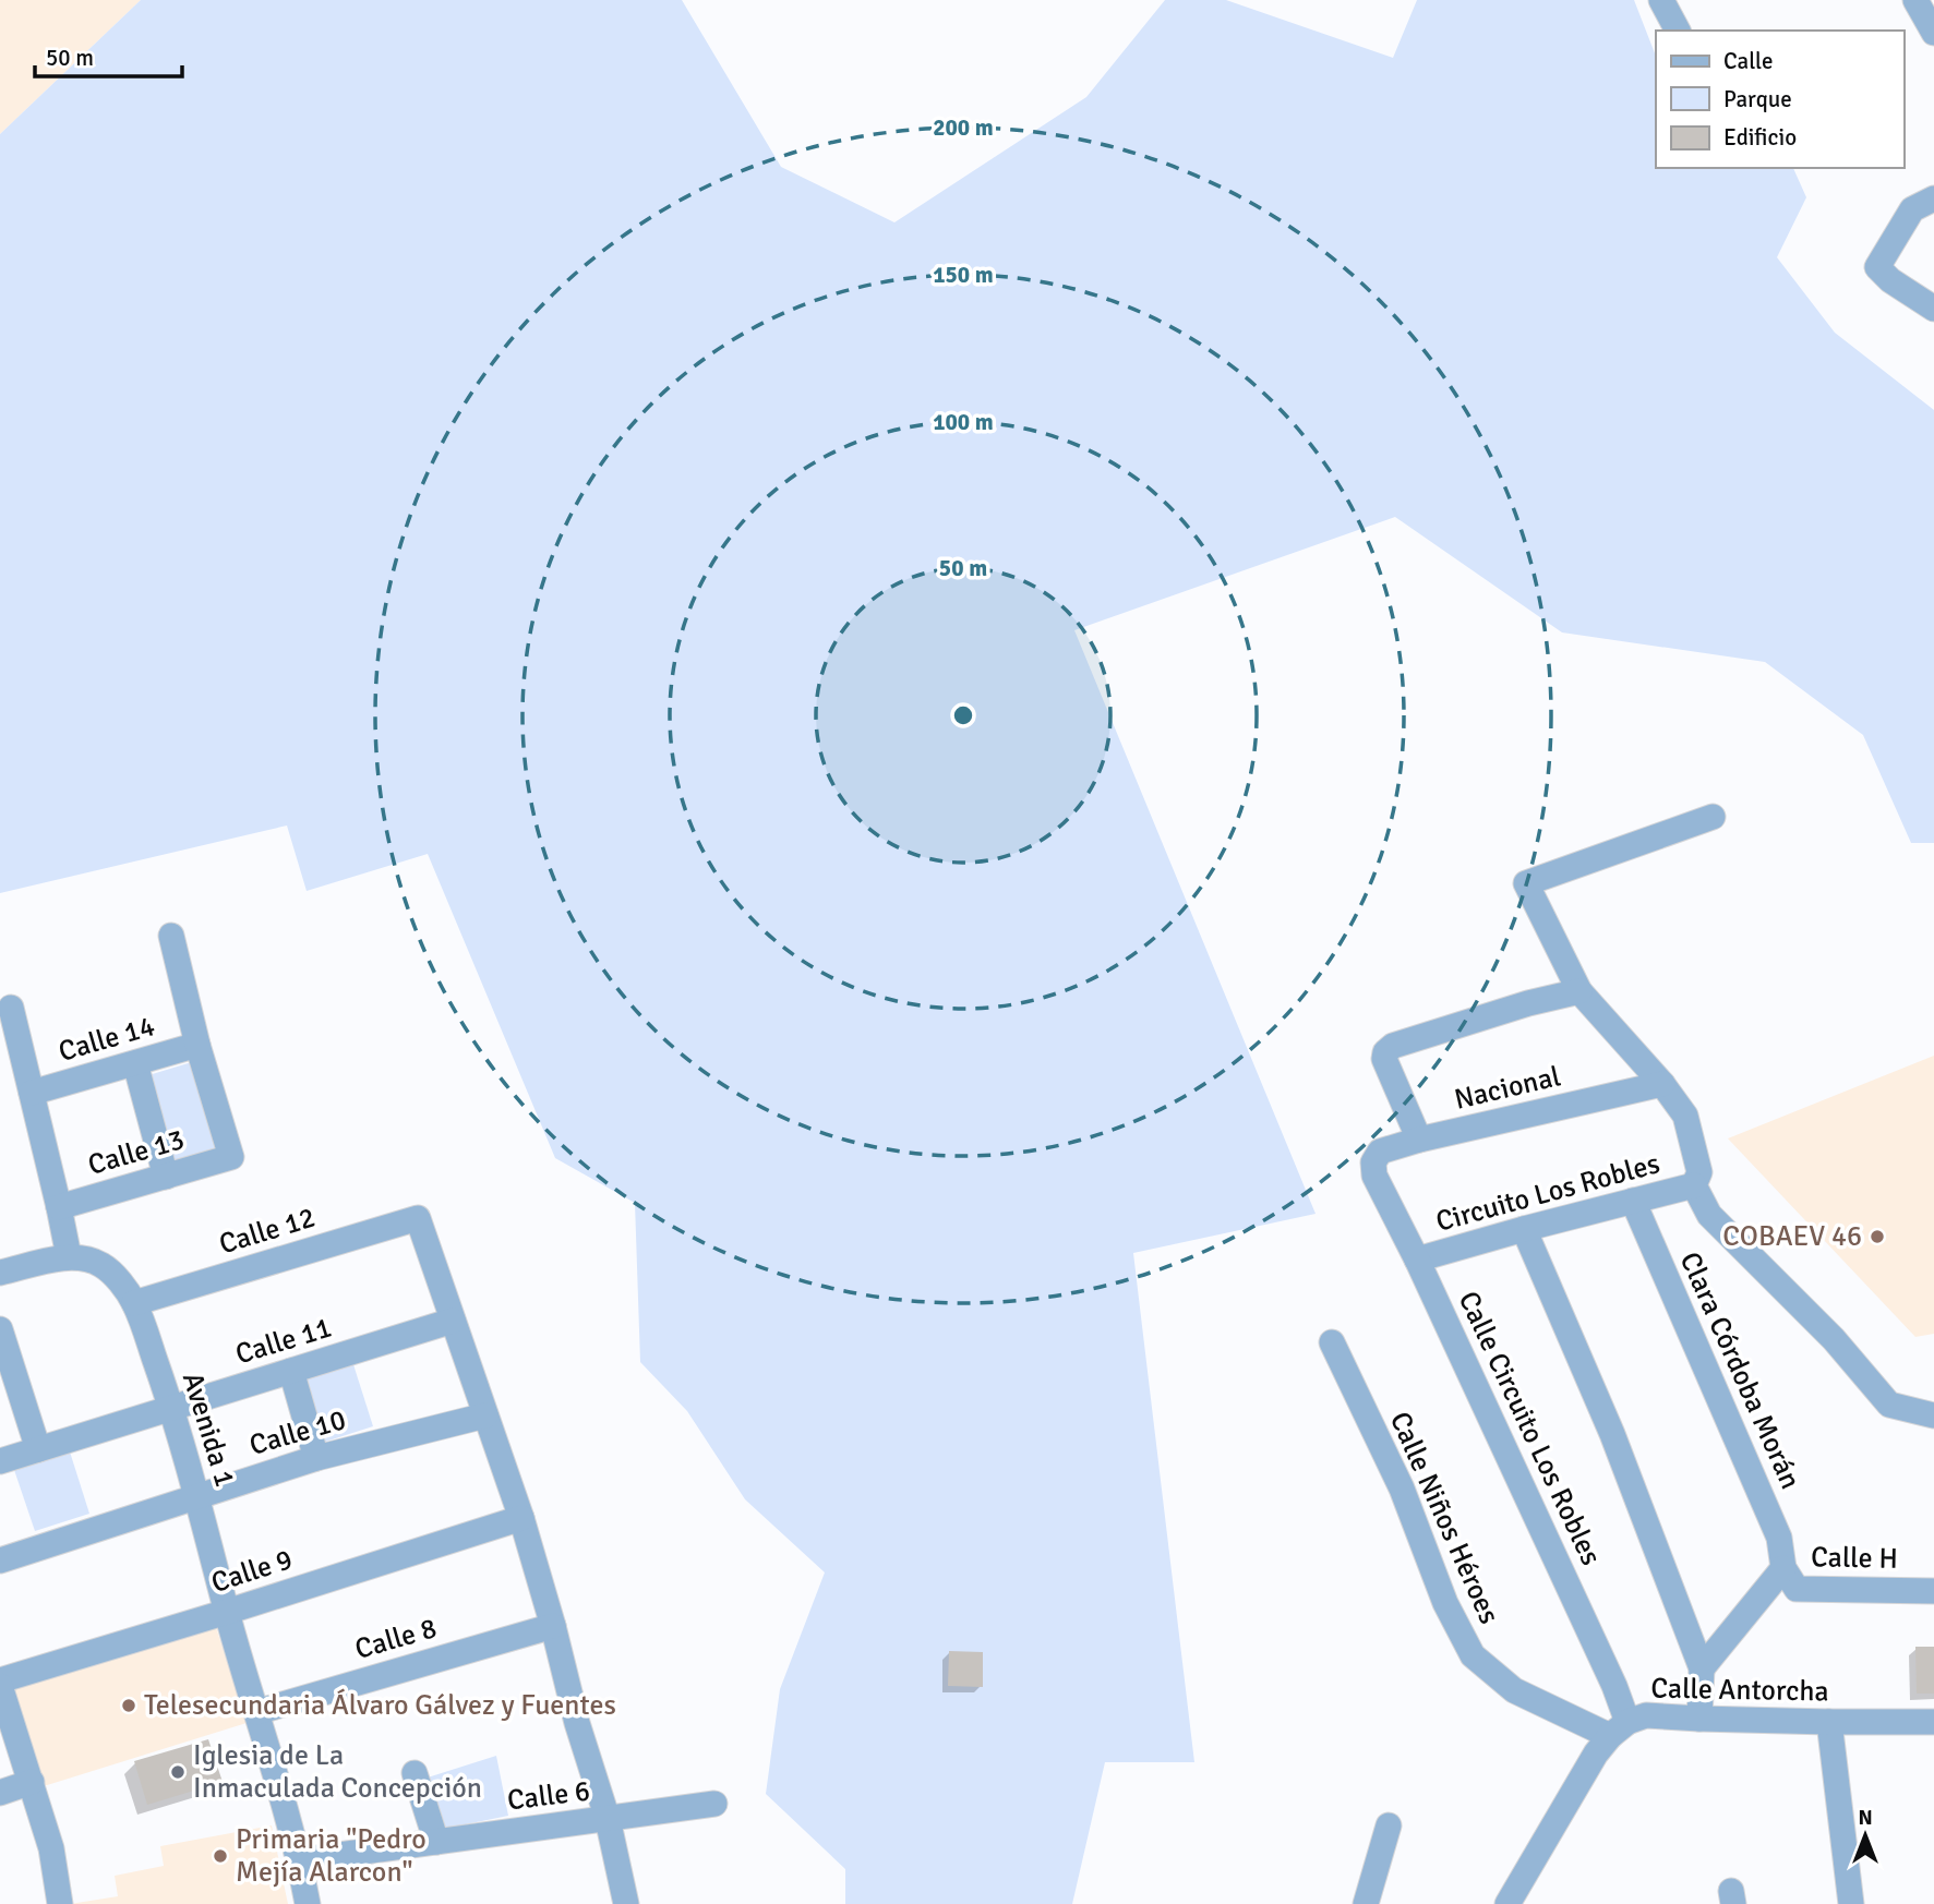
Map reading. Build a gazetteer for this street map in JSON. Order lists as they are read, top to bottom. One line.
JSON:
{"streets":{"street":["Calle 14","Nacional","Calle 13","Circuito Los Robles","Calle 12","Calle 11","Clara Córdoba Morán","Calle Circuito Los Robles","Avenida 1","Calle 10","Calle Niños Héroes","Calle H","Calle 9","Calle 8","Calle Antorcha","Calle 6"]},"crossings":[["Calle 14","Calle 13"],["Nacional","Calle Circuito Los Robles"],["Circuito Los Robles","Clara Córdoba Morán"],["Circuito Los Robles","Calle Circuito Los Robles"],["Calle 12","Calle 11"],["Calle 12","Avenida 1"],["Calle 11","Avenida 1"],["Clara Córdoba Morán","Calle H"],["Calle Circuito Los Robles","Calle Niños Héroes"],["Calle Circuito Los Robles","Calle Antorcha"],["Avenida 1","Calle 10"],["Avenida 1","Calle 9"],["Avenida 1","Calle 8"],["Avenida 1","Calle 6"],["Calle Niños Héroes","Calle Antorcha"]],"places":["COBAEV 46","Telesecundaria Álvaro Gálvez y Fuentes","Iglesia de La Inmaculada Concepción","Primaria \"Pedro Mejía Alarcon\""],"legend":["Calle","Parque","Edificio"],"scale_bar":"50 m","north":"top","rings":["200 m","150 m","100 m","50 m"]}
